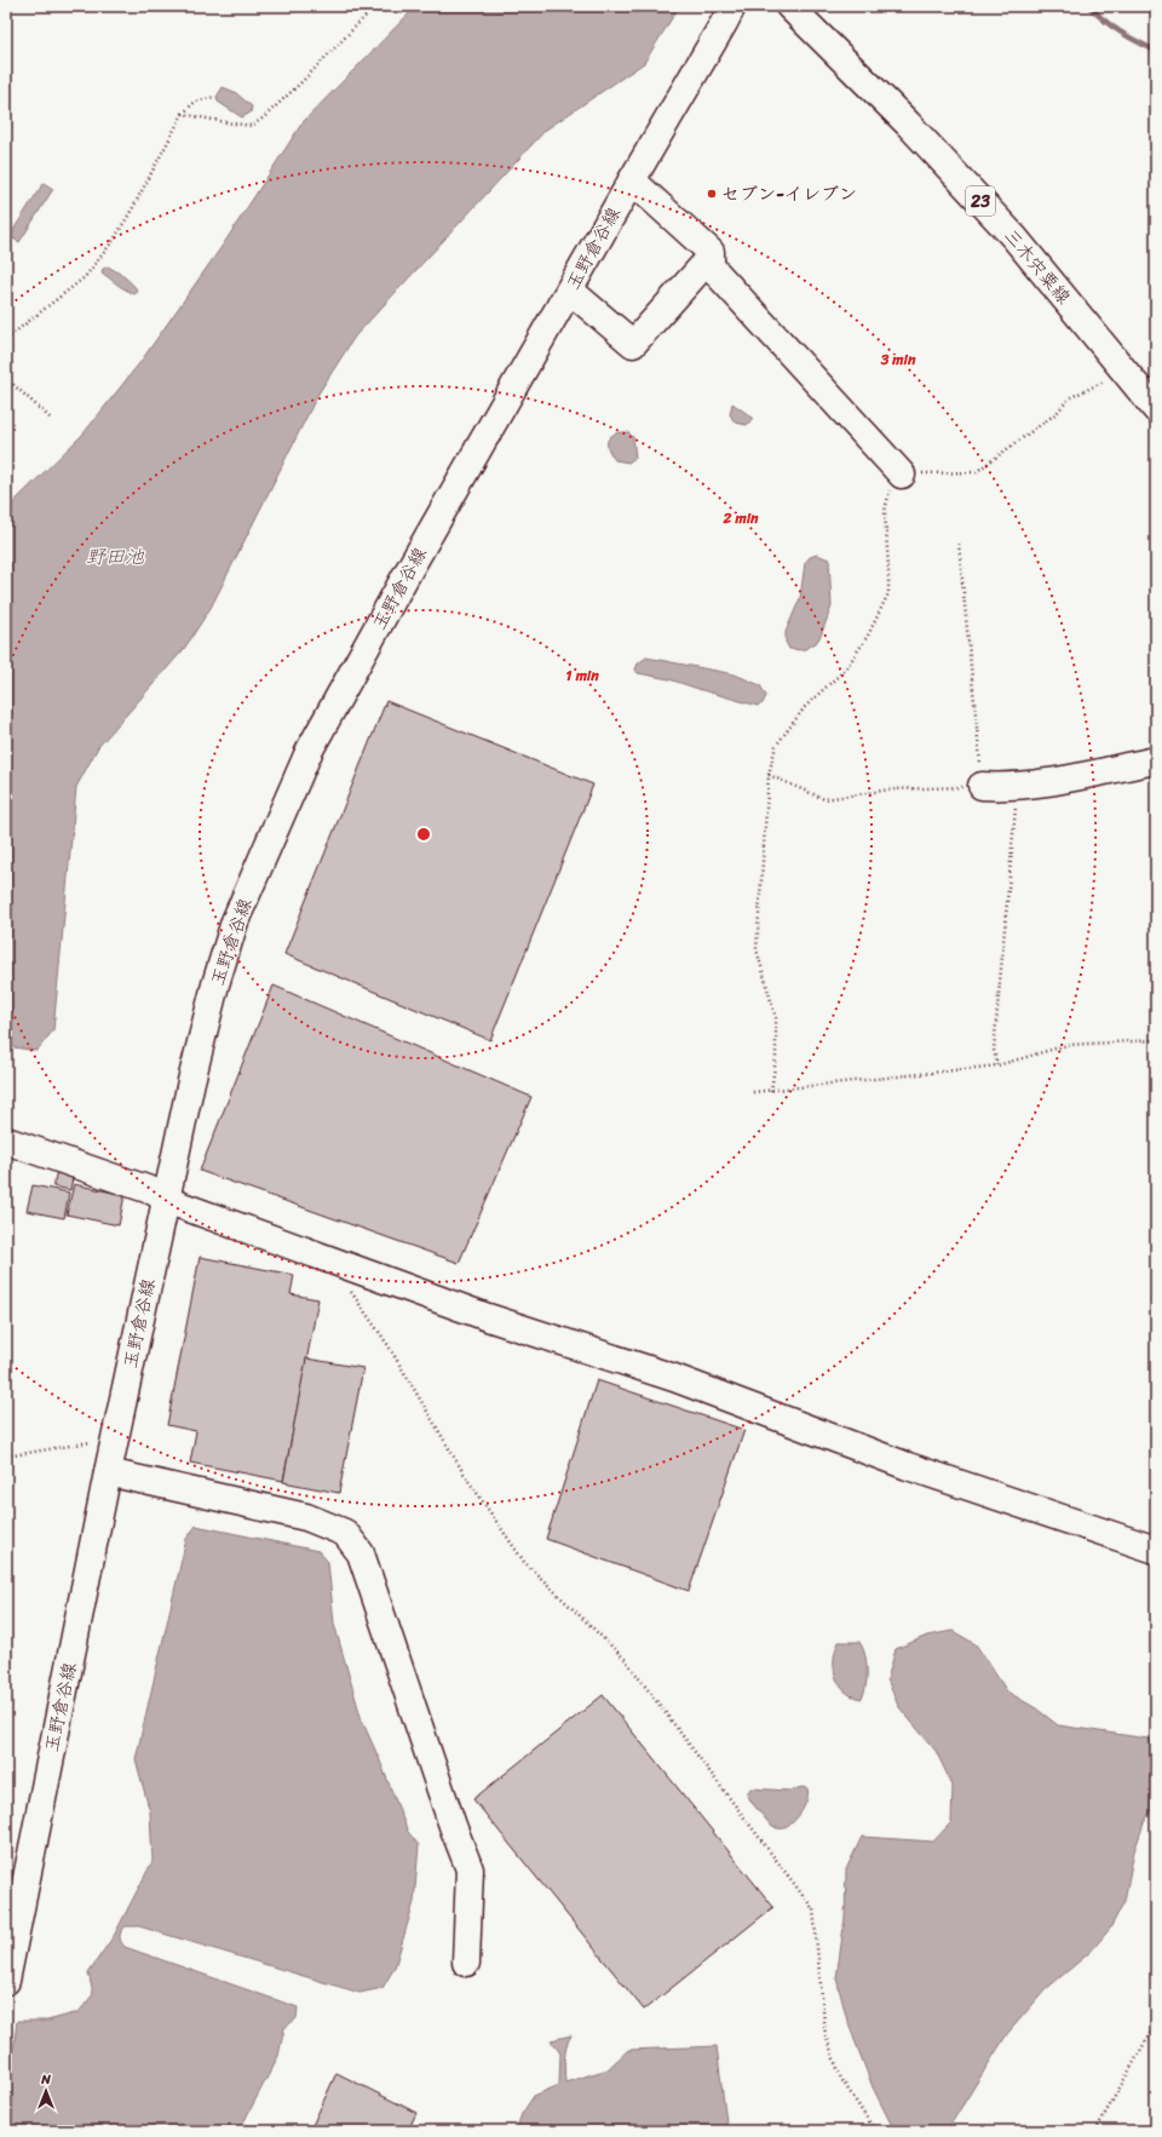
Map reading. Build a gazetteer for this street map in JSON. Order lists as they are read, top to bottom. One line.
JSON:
{"streets":{"street":["23","玉野倉谷線","三木宍粟線"]},"water":["野田池"],"places":["セブン-イレブン"],"north":"top","rings":["3 min","2 min","1 min"]}
